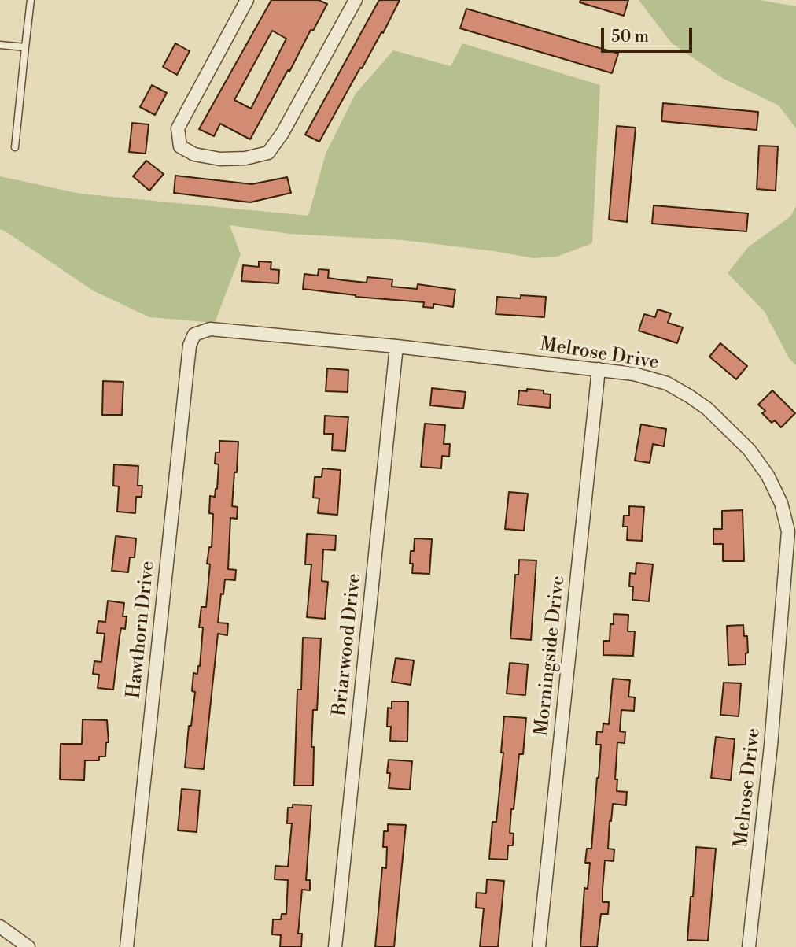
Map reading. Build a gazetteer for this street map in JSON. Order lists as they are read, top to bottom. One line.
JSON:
{"streets":{"street":["Melrose Drive","Hawthorn Drive","Briarwood Drive","Morningside Drive"]},"crossings":[["Melrose Drive","Hawthorn Drive"],["Melrose Drive","Briarwood Drive"],["Melrose Drive","Morningside Drive"]],"scale_bar":"50 m"}
